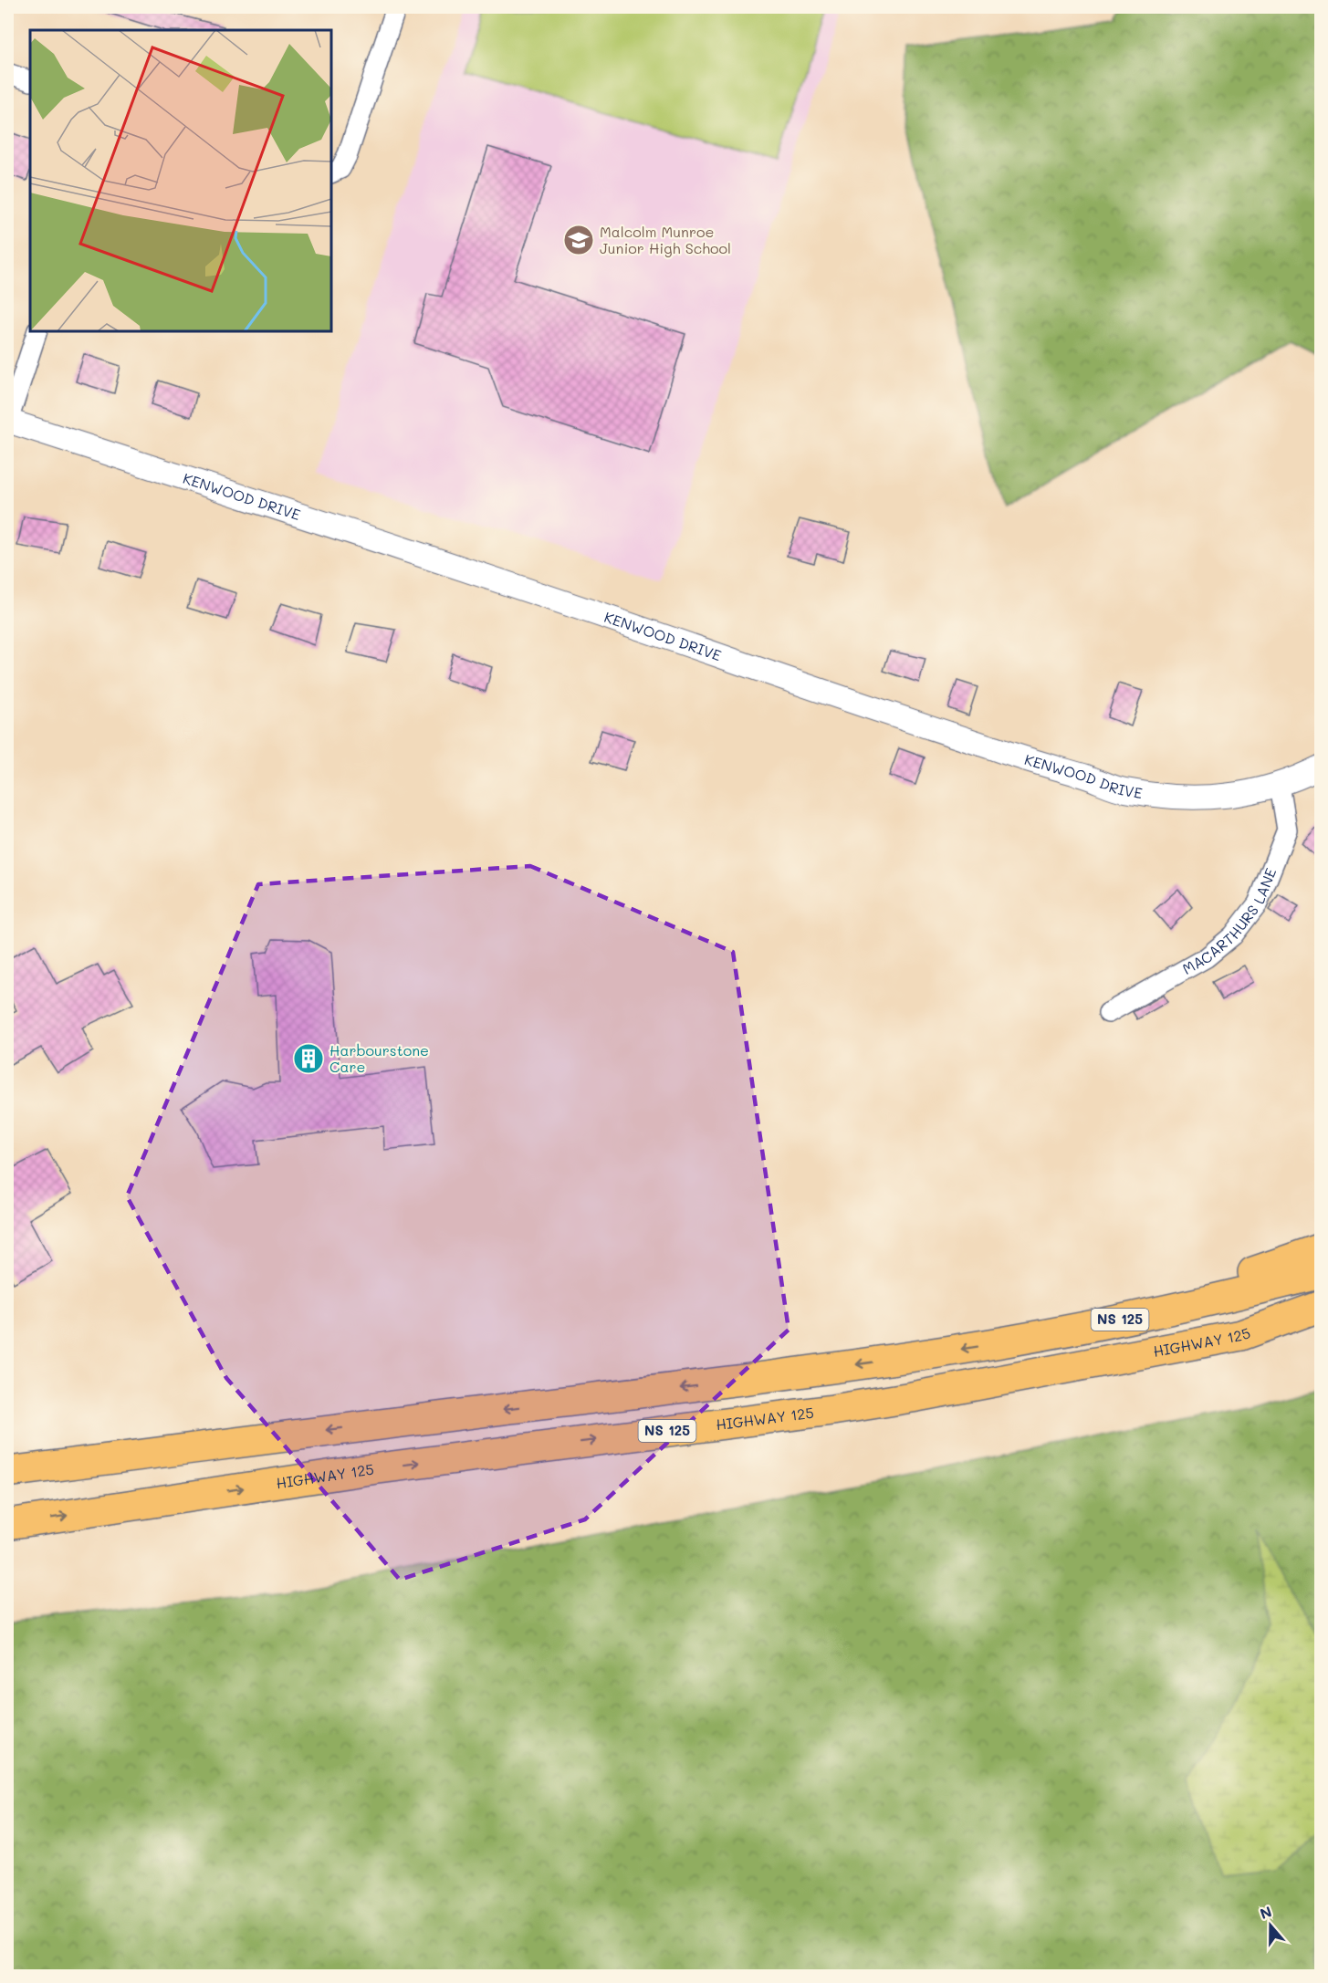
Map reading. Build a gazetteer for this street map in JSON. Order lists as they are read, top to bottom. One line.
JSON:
{"streets":{"highway":["NS 125","HIGHWAY 125"],"street":["KENWOOD DRIVE","MACARTHURS LANE"]},"crossings":[["KENWOOD DRIVE","MACARTHURS LANE"]],"places":{"school or university":["Malcolm Munroe Junior High School"],"building":["Harbourstone Care"]},"north":"top"}
